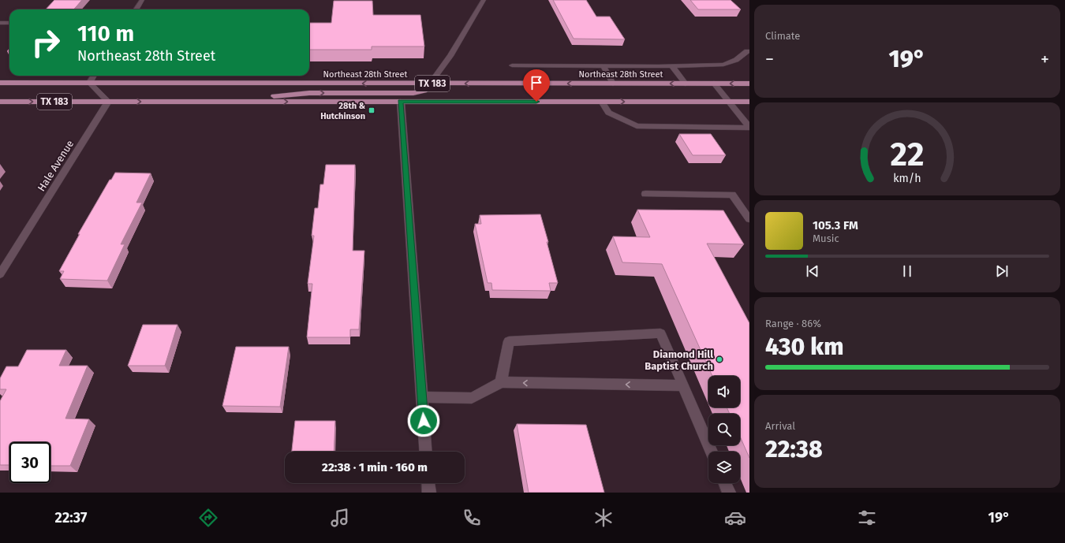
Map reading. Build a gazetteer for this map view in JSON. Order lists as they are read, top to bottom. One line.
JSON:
{"streets":{"main road":["Northeast 28th Street","TX 183"],"street":["Hale Avenue"]},"crossings":[["TX 183","Hale Avenue"]],"places":{"transit":["28th & Hutchinson"],"other":["Diamond Hill Baptist Church"]},"page":{"tile":["Climate",["Range · 86%","430 km"],["Arrival","22:38"]],"turn":["110 m","Northeast 28th Street"],"heat":["−","19°","+"],"song":["105.3 FM","Music"],"limit":"30","trip":"22:38 · 1 min · 160 m","tabs":["22:37","19°"],"gauge":["22","km/h"]}}
